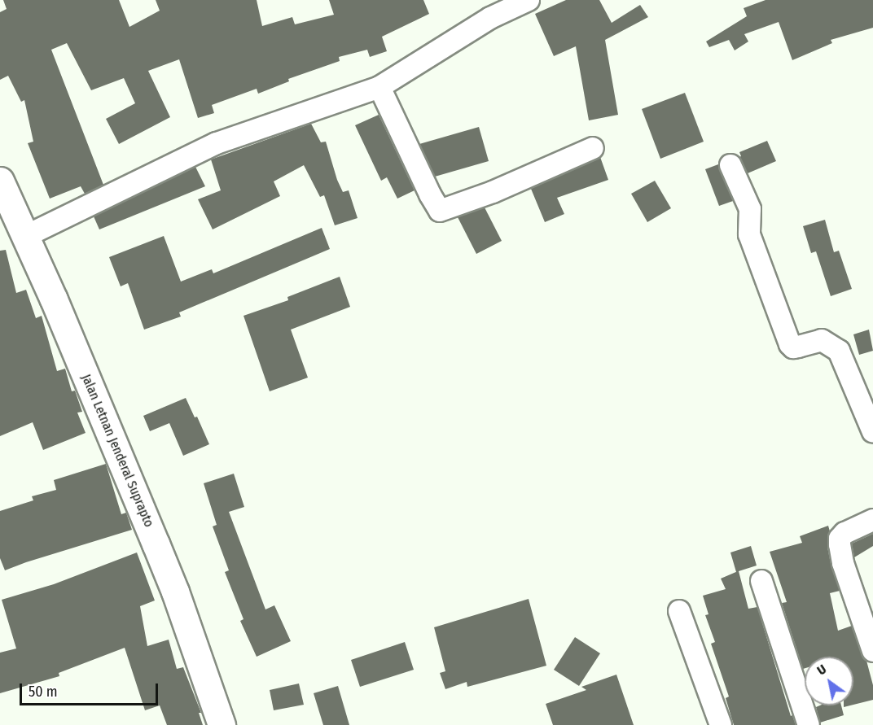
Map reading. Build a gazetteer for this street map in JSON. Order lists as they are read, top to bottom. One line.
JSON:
{"streets":{"main road":["Jalan Letnan Jenderal Suprapto"]},"scale_bar":"50 m","north":"top left"}
